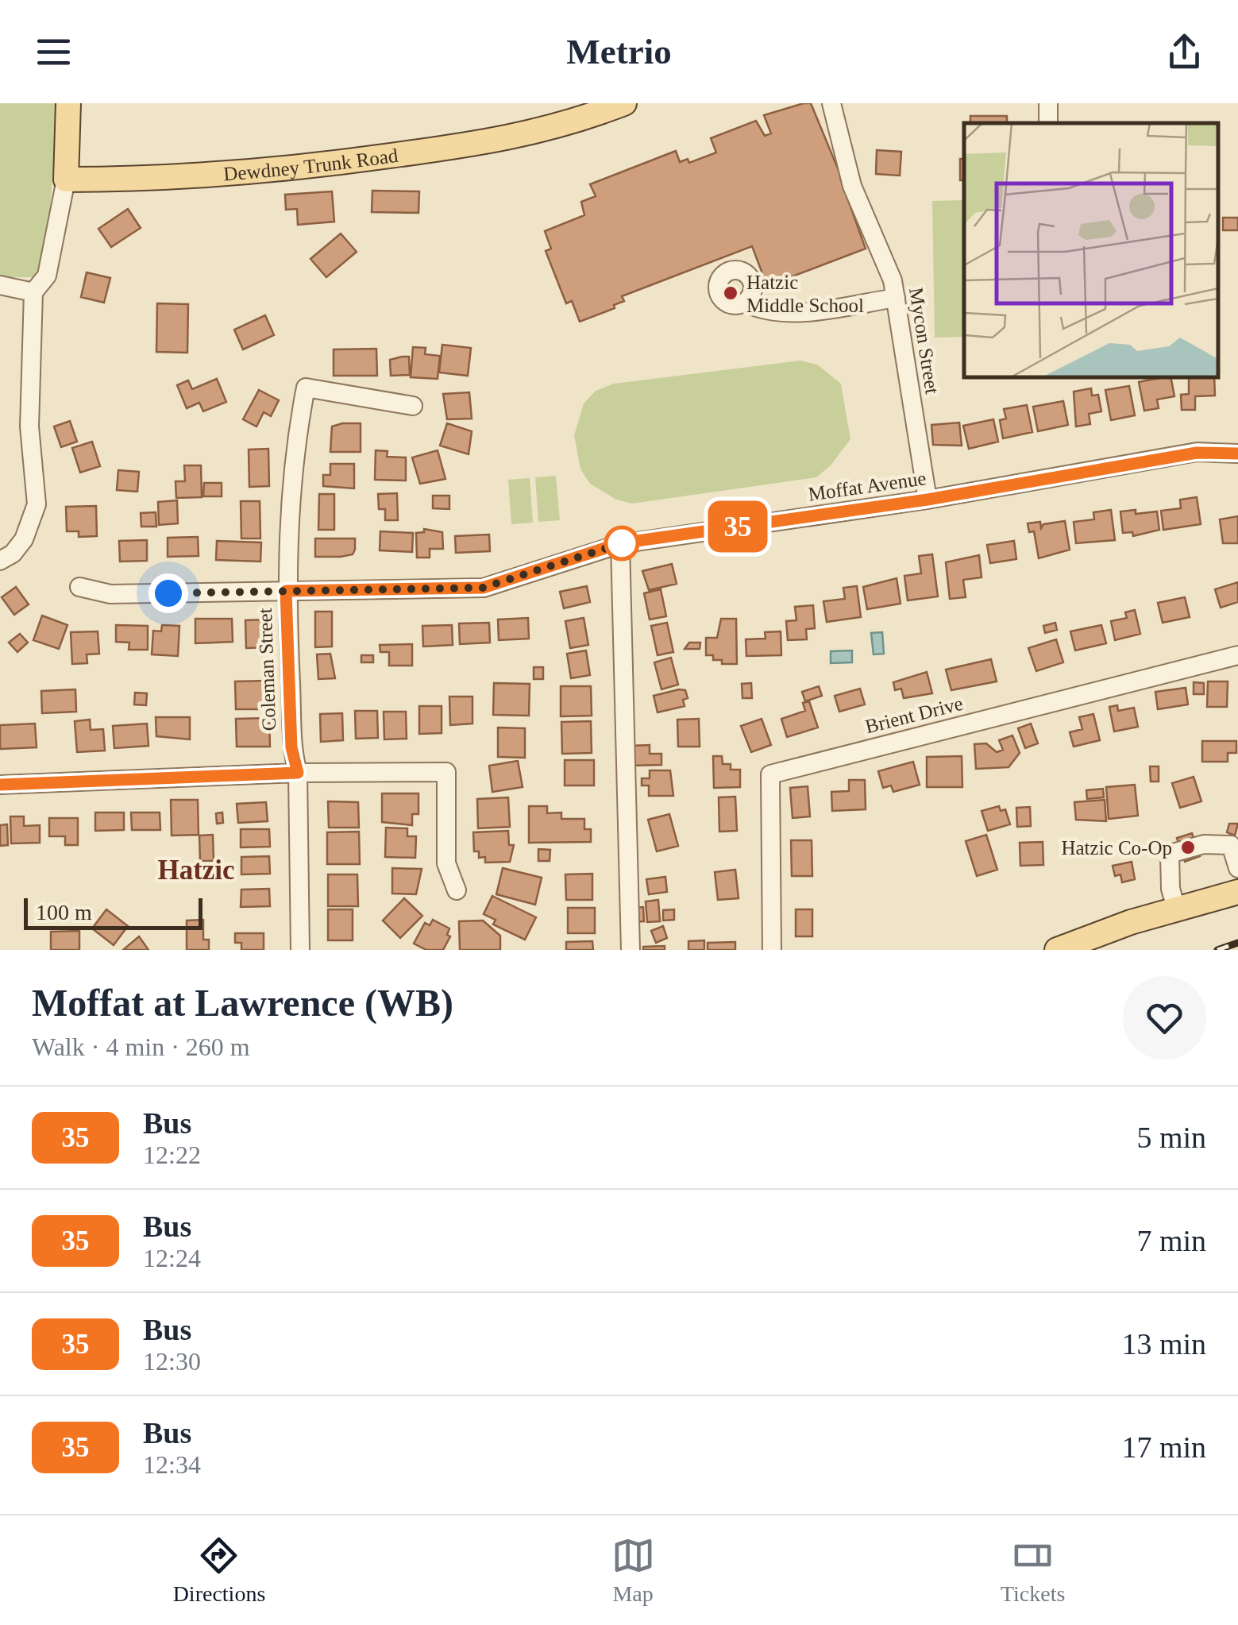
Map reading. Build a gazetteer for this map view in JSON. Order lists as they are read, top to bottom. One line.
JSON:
{"streets":{"main road":["Dewdney Trunk Road"],"street":["Mycon Street","Moffat Avenue","Coleman Street","Brient Drive"]},"crossings":[["Mycon Street","Moffat Avenue"],["Moffat Avenue","Coleman Street"]],"districts":["Hatzic"],"places":["Hatzic Middle School","Hatzic Co-Op"],"lines":["bus line 35"],"scale_bar":"100 m","page":{"header":"Metrio","on_map":"35","scale":"100 m","heading":["Moffat at Lawrence (WB)","Walk · 4 min · 260 m"],"list":[{"mark":"35","name":"Bus","note":"12:22","value":"5 min"},{"mark":"35","name":"Bus","note":"12:24","value":"7 min"},{"mark":"35","name":"Bus","note":"12:30","value":"13 min"},{"mark":"35","name":"Bus","note":"12:34","value":"17 min"}],"tabs":["Directions","Map","Tickets"]}}
